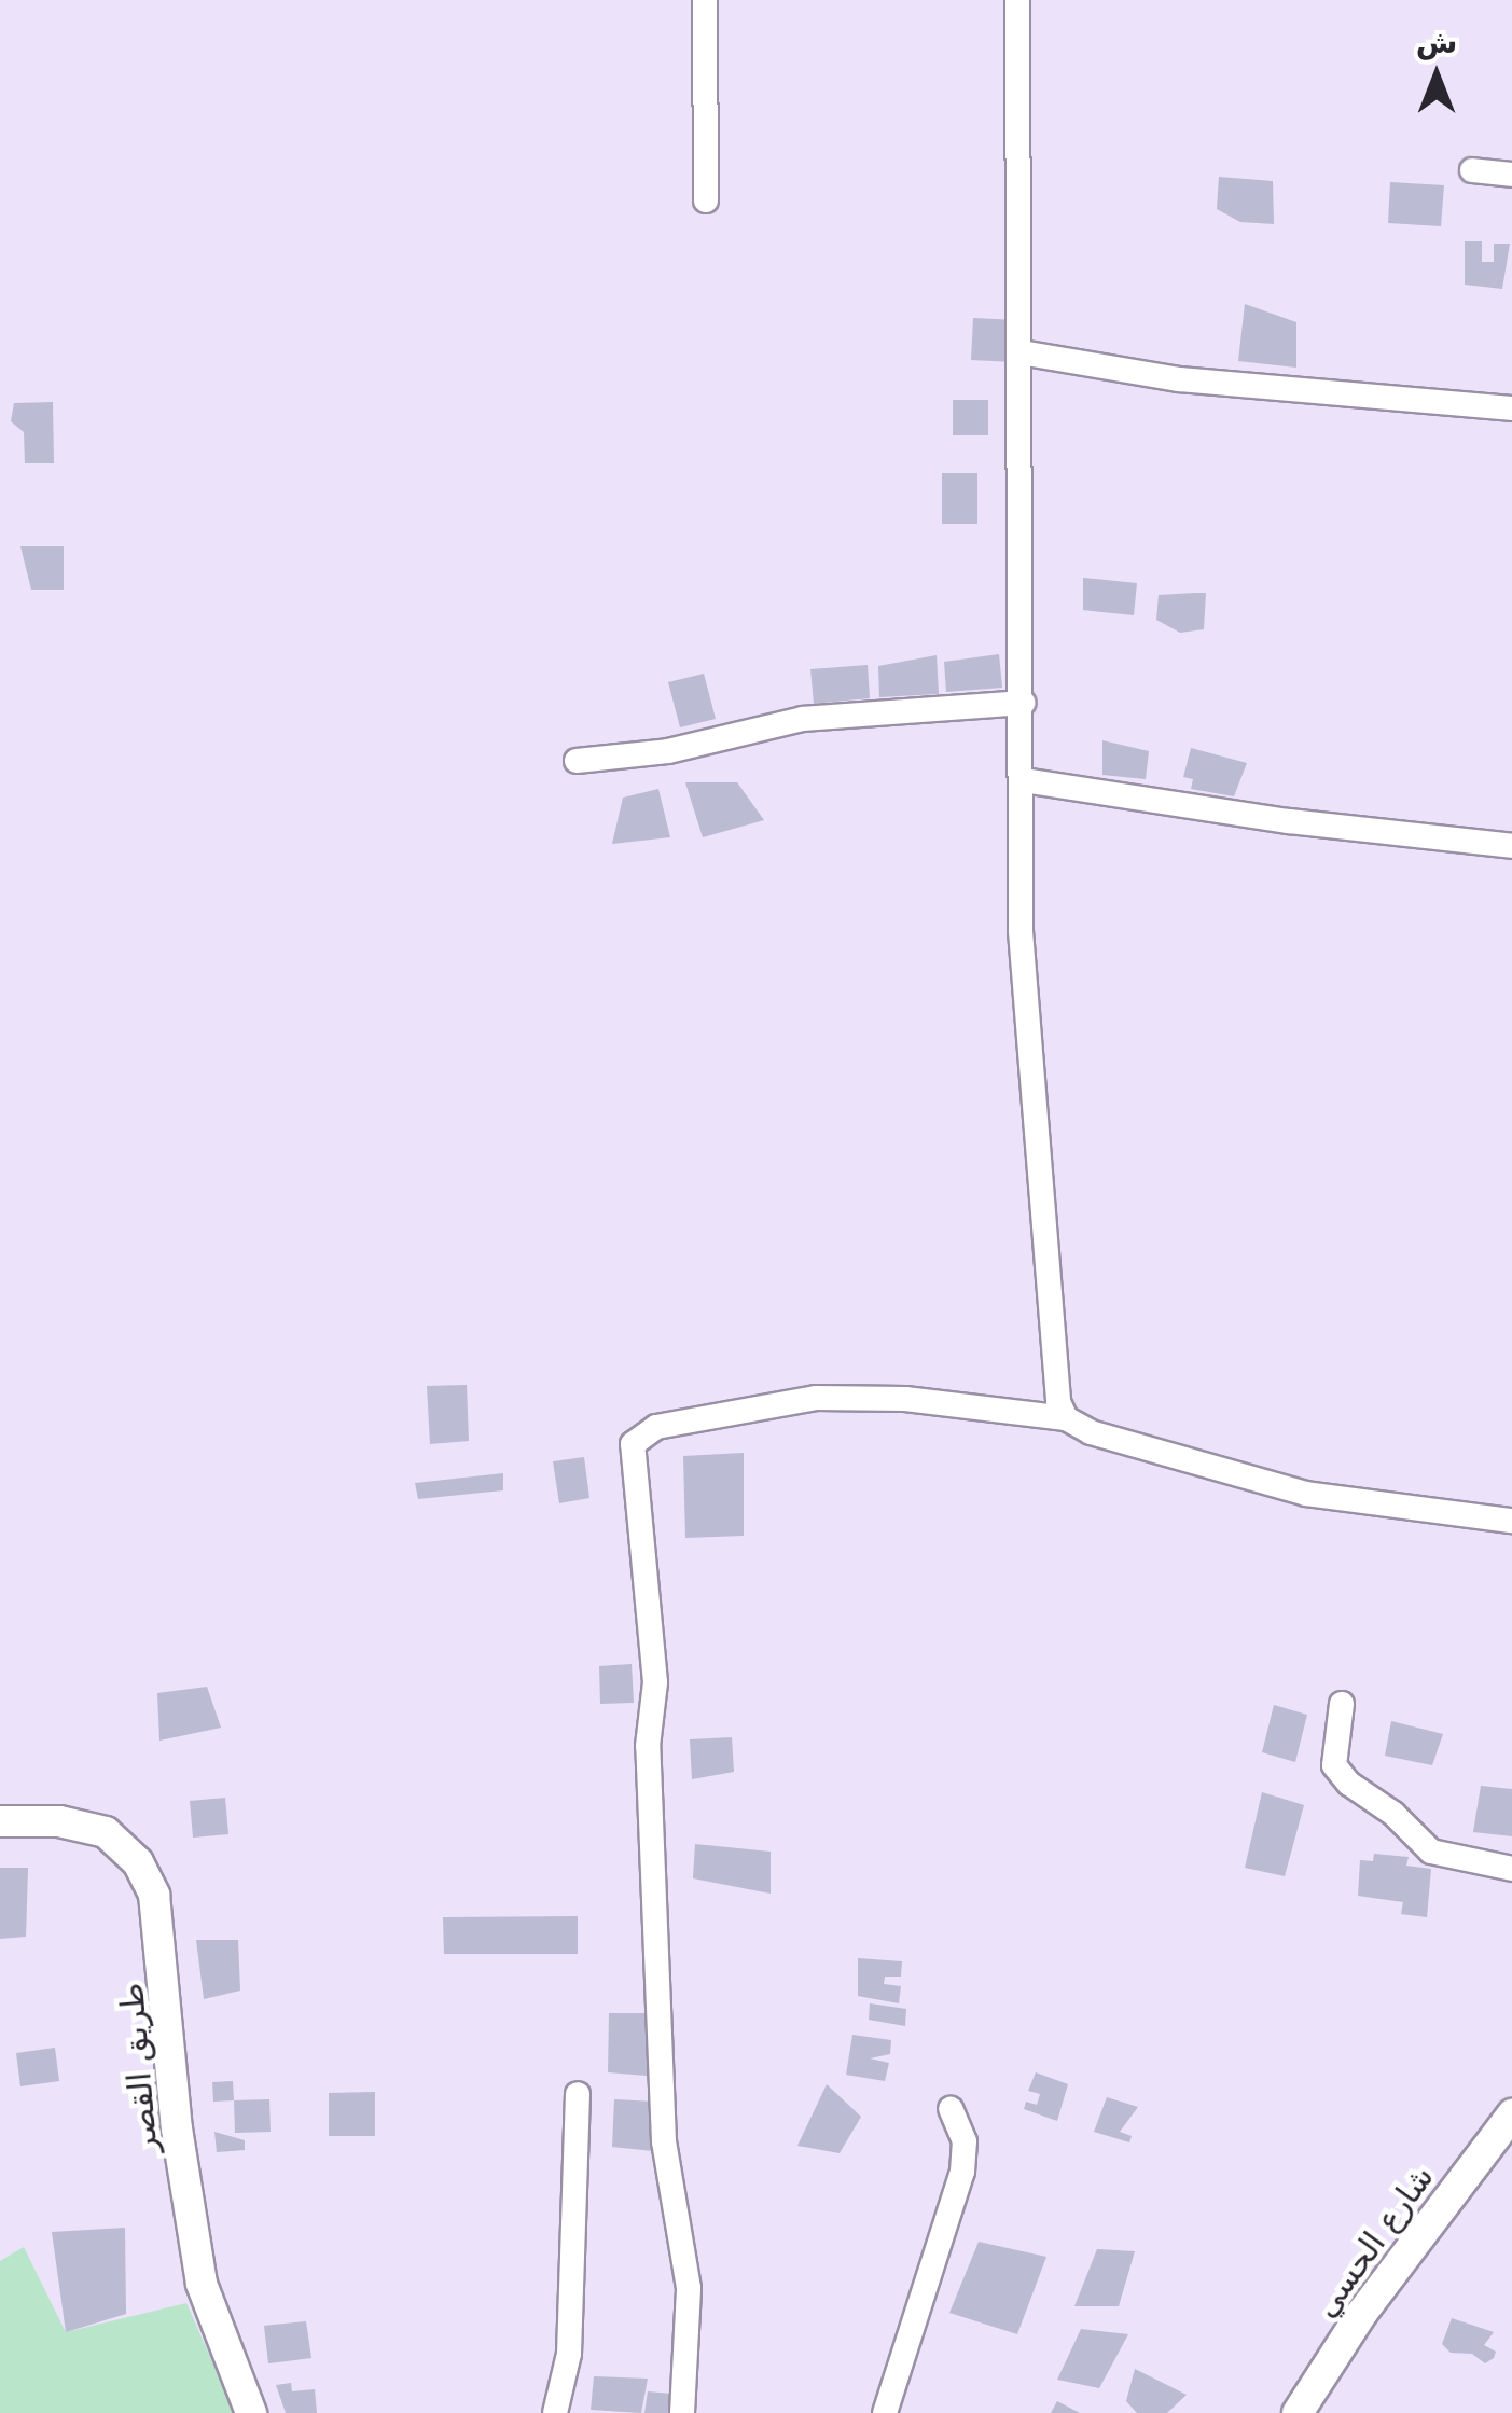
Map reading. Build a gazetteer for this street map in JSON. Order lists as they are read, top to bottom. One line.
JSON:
{"streets":{"street":["طريق القصر","شارع الحسي"]},"north":"top"}
